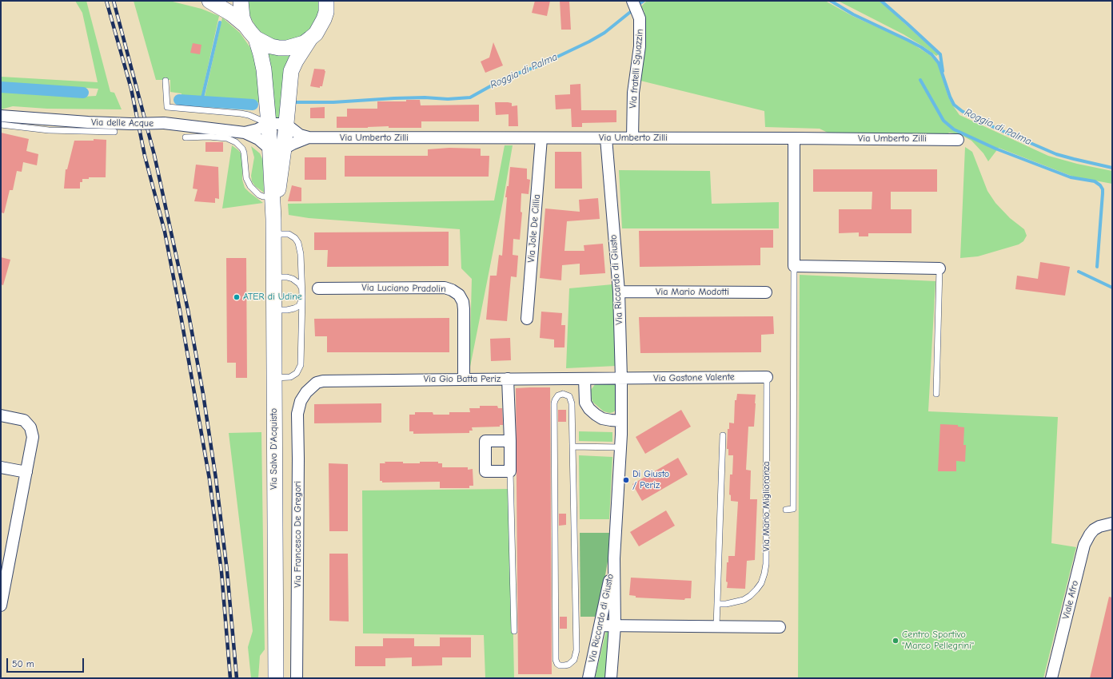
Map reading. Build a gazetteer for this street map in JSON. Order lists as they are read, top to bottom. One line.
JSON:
{"streets":{"street":["Via fratelli Sguazzin","Via delle Acque","Via Umberto Zilli","Via Jole De Cillia","Via Riccardo di Giusto","Via Luciano Pradolin","Via Mario Modotti","Via Gastone Valente","Via Gio Batta Periz","Via Salvo D'Acquisto","Via Francesco De Gregori","Viale Afro"],"lane":["Via Mario Miglioranza"]},"crossings":[["Via fratelli Sguazzin","Via Umberto Zilli"],["Via delle Acque","Via Umberto Zilli"],["Via delle Acque","Via Salvo D'Acquisto"],["Via Umberto Zilli","Via Jole De Cillia"],["Via Umberto Zilli","Via Riccardo di Giusto"],["Via Umberto Zilli","Via Salvo D'Acquisto"],["Via Riccardo di Giusto","Via Mario Modotti"],["Via Riccardo di Giusto","Via Gastone Valente"],["Via Riccardo di Giusto","Via Gio Batta Periz"],["Via Luciano Pradolin","Via Gio Batta Periz"],["Via Gastone Valente","Via Gio Batta Periz"],["Via Gastone Valente","Via Mario Miglioranza"],["Via Gio Batta Periz","Via Francesco De Gregori"]],"water":["Roggia di Palma"],"places":["ATER di Udine","Di Giusto / Periz","Centro Sportivo \"Marco Pellegrini\""],"scale_bar":"50 m"}
